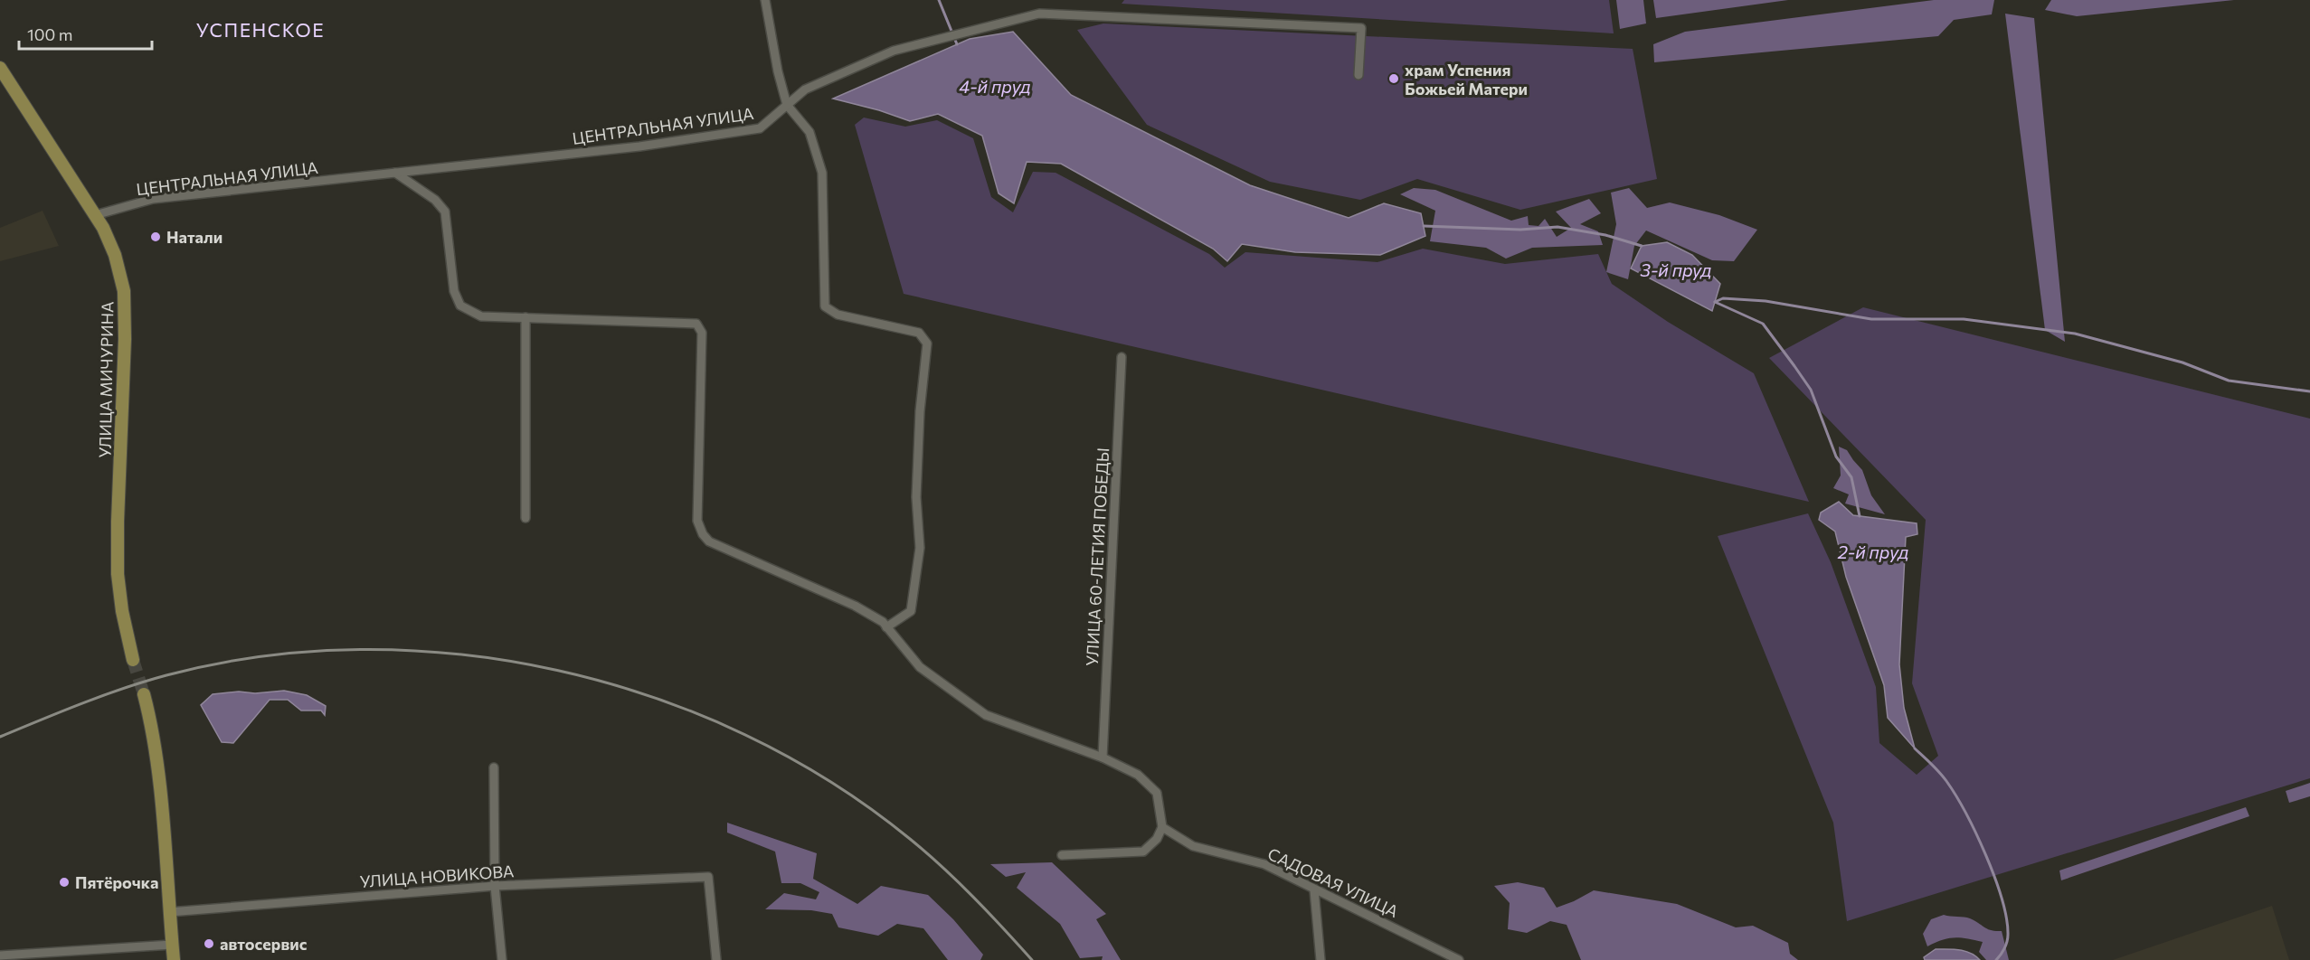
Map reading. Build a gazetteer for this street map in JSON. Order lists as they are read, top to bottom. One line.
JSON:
{"streets":{"main road":["УЛИЦА МИЧУРИНА"],"street":["ЦЕНТРАЛЬНАЯ УЛИЦА","УЛИЦА 60-ЛЕТИЯ ПОБЕДЫ","УЛИЦА НОВИКОВА","САДОВАЯ УЛИЦА"]},"crossings":[["ЦЕНТРАЛЬНАЯ УЛИЦА","УЛИЦА МИЧУРИНА"]],"districts":["УСПЕНСКОЕ"],"water":["4-й пруд","3-й пруд","2-й пруд"],"places":["храм Успения Божьей Матери","Натали","Пятёрочка","автосервис"],"scale_bar":"100 m"}
